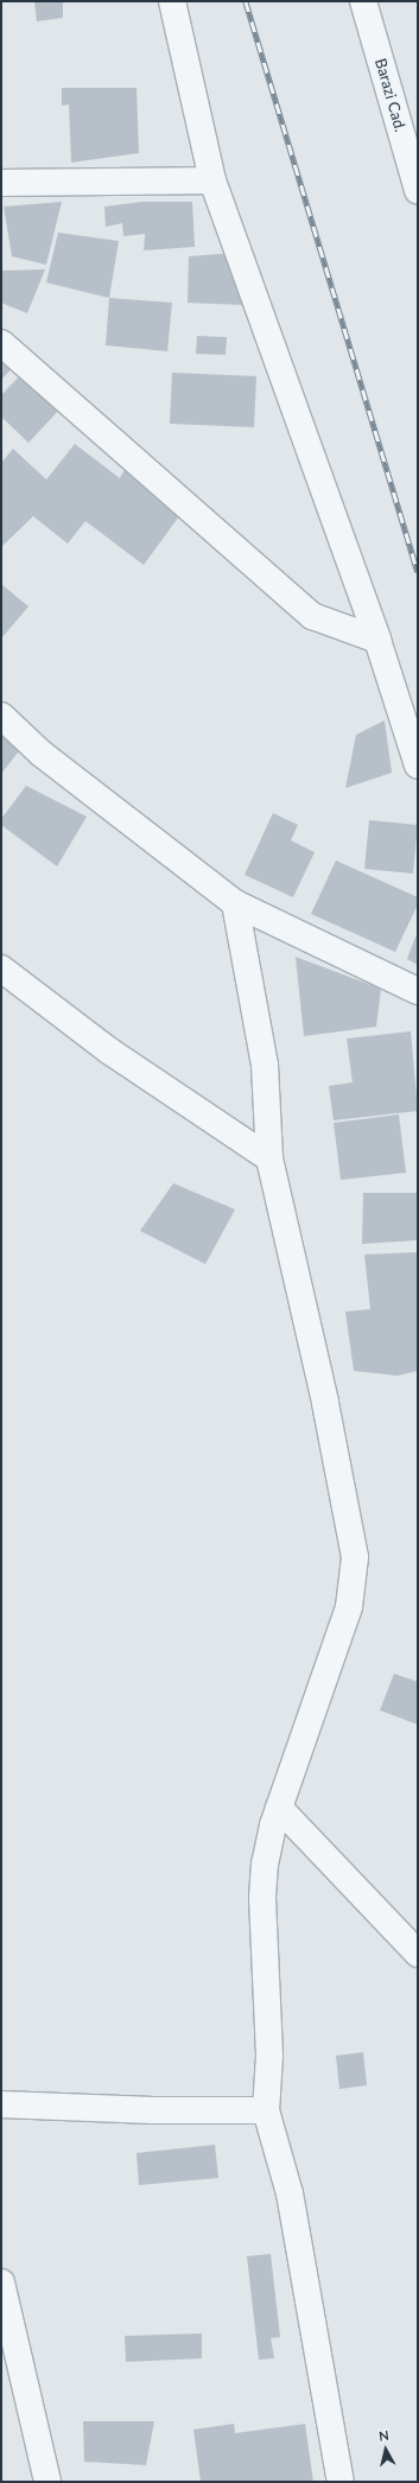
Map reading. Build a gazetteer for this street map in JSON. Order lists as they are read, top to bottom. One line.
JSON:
{"streets":{"street":["Barazi Cad."]},"north":"top"}
